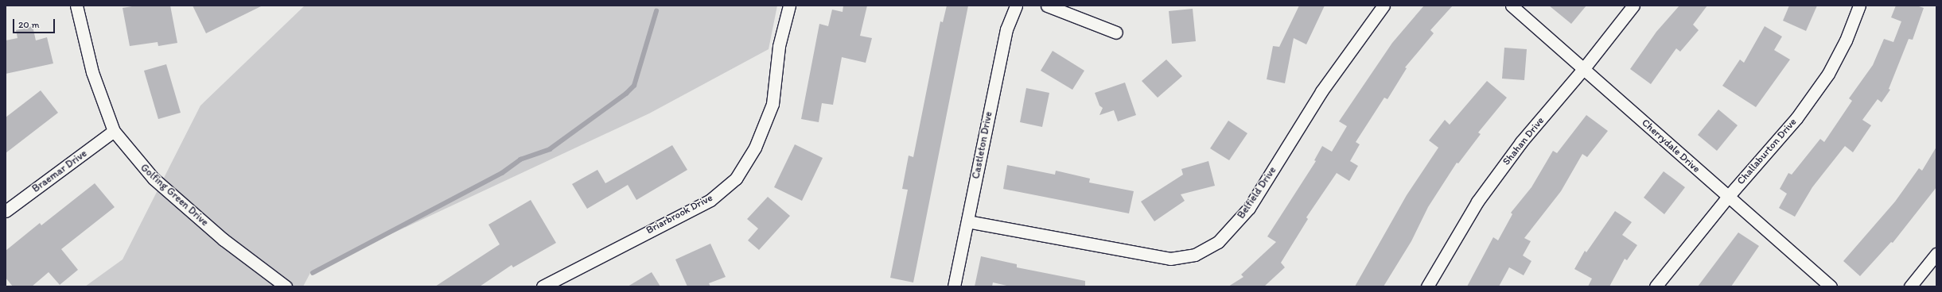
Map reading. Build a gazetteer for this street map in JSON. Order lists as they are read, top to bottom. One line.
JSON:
{"streets":{"street":["Shahan Drive","Castleton Drive","Cherrydale Drive","Challaburton Drive","Braemar Drive","Belfield Drive","Golfing Green Drive","Briarbrook Drive"]},"crossings":[["Shahan Drive","Cherrydale Drive"],["Castleton Drive","Belfield Drive"],["Cherrydale Drive","Challaburton Drive"],["Braemar Drive","Golfing Green Drive"]],"scale_bar":"20 m"}
